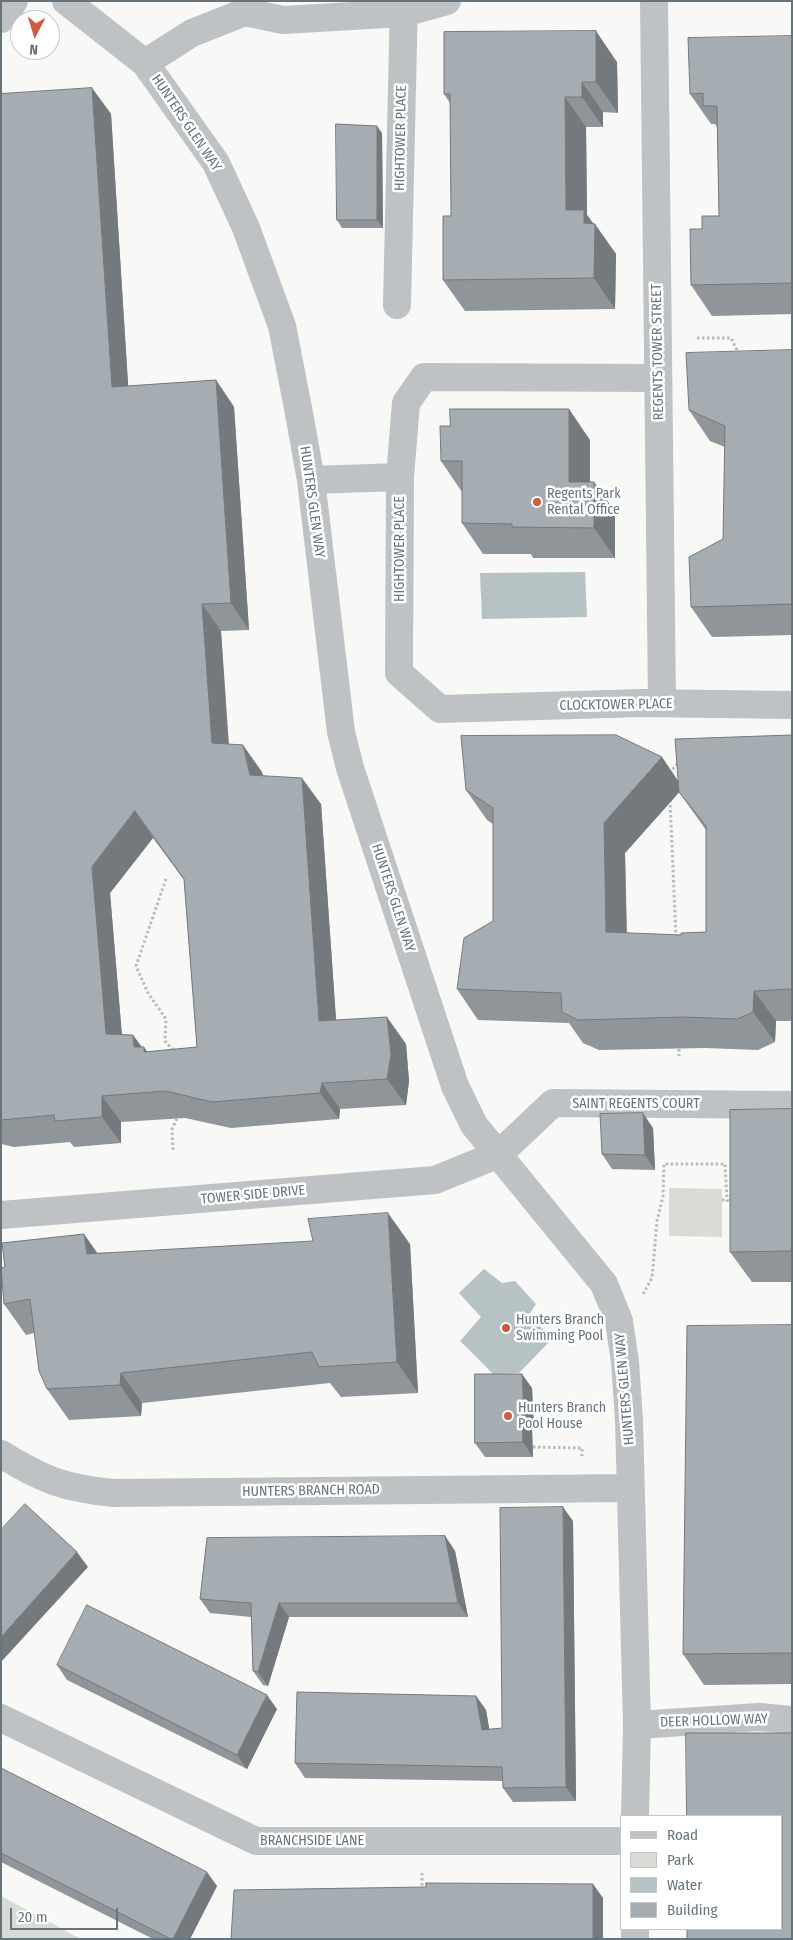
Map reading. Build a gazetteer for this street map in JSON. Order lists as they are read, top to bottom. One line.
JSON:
{"streets":{"street":["HUNTERS GLEN WAY","HIGHTOWER PLACE","REGENTS TOWER STREET","CLOCKTOWER PLACE","SAINT REGENTS COURT","TOWER SIDE DRIVE","HUNTERS BRANCH ROAD","DEER HOLLOW WAY","BRANCHSIDE LANE"]},"crossings":[["HUNTERS GLEN WAY","SAINT REGENTS COURT"],["HUNTERS GLEN WAY","TOWER SIDE DRIVE"],["HUNTERS GLEN WAY","HUNTERS BRANCH ROAD"],["HUNTERS GLEN WAY","DEER HOLLOW WAY"],["HIGHTOWER PLACE","REGENTS TOWER STREET"],["HIGHTOWER PLACE","CLOCKTOWER PLACE"],["REGENTS TOWER STREET","CLOCKTOWER PLACE"],["SAINT REGENTS COURT","TOWER SIDE DRIVE"]],"places":["Regents Park Rental Office","Hunters Branch Swimming Pool","Hunters Branch Pool House"],"legend":["Road","Park","Water","Building"],"scale_bar":"20 m","north":"bottom"}
